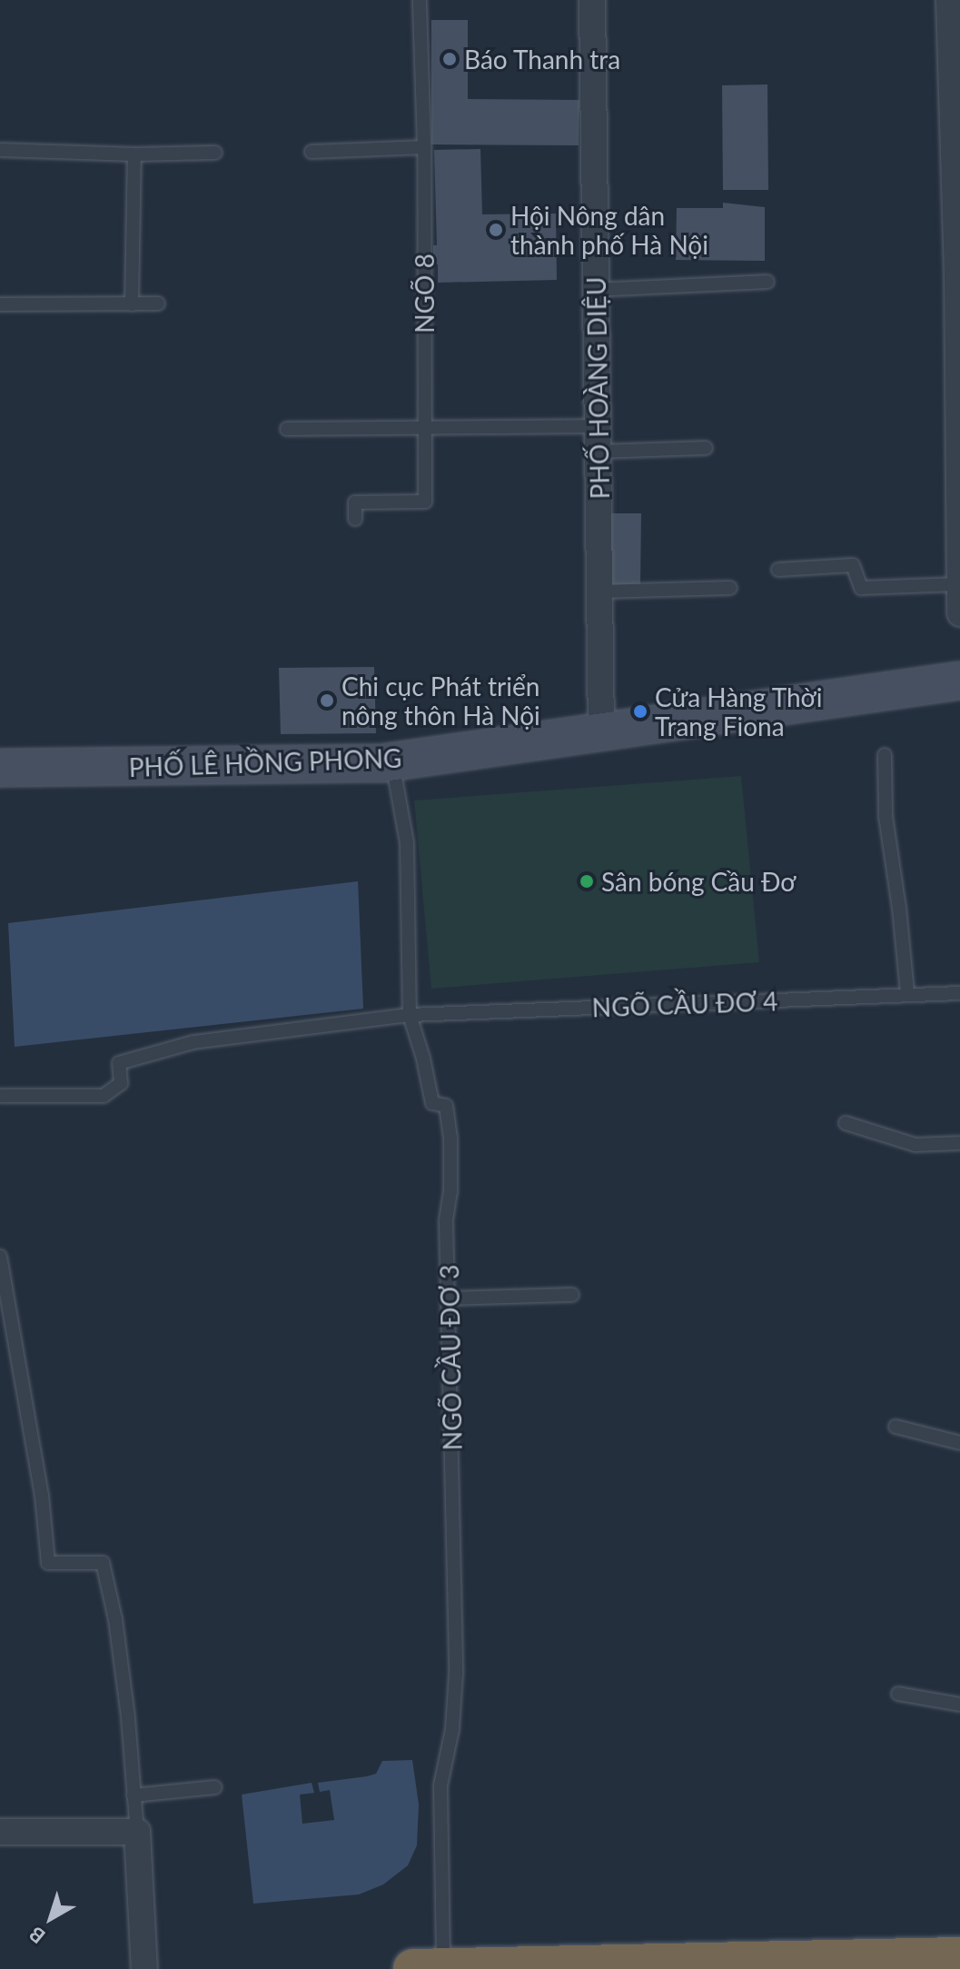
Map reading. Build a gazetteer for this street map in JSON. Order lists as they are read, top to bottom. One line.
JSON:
{"streets":{"street":["PHỐ HOÀNG DIỆU","PHỐ LÊ HỒNG PHONG"],"lane":["NGÕ 8","NGÕ CẦU ĐƠ 4","NGÕ CẦU ĐƠ 3"]},"crossings":[["PHỐ HOÀNG DIỆU","PHỐ LÊ HỒNG PHONG"],["PHỐ LÊ HỒNG PHONG","NGÕ CẦU ĐƠ 3"],["NGÕ CẦU ĐƠ 4","NGÕ CẦU ĐƠ 3"]],"places":["Báo Thanh tra","Hội Nông dân thành phố Hà Nội","Chi cục Phát triển nông thôn Hà Nội","Cửa Hàng Thời Trang Fiona","Sân bóng Cầu Đơ"],"north":"bottom left"}
